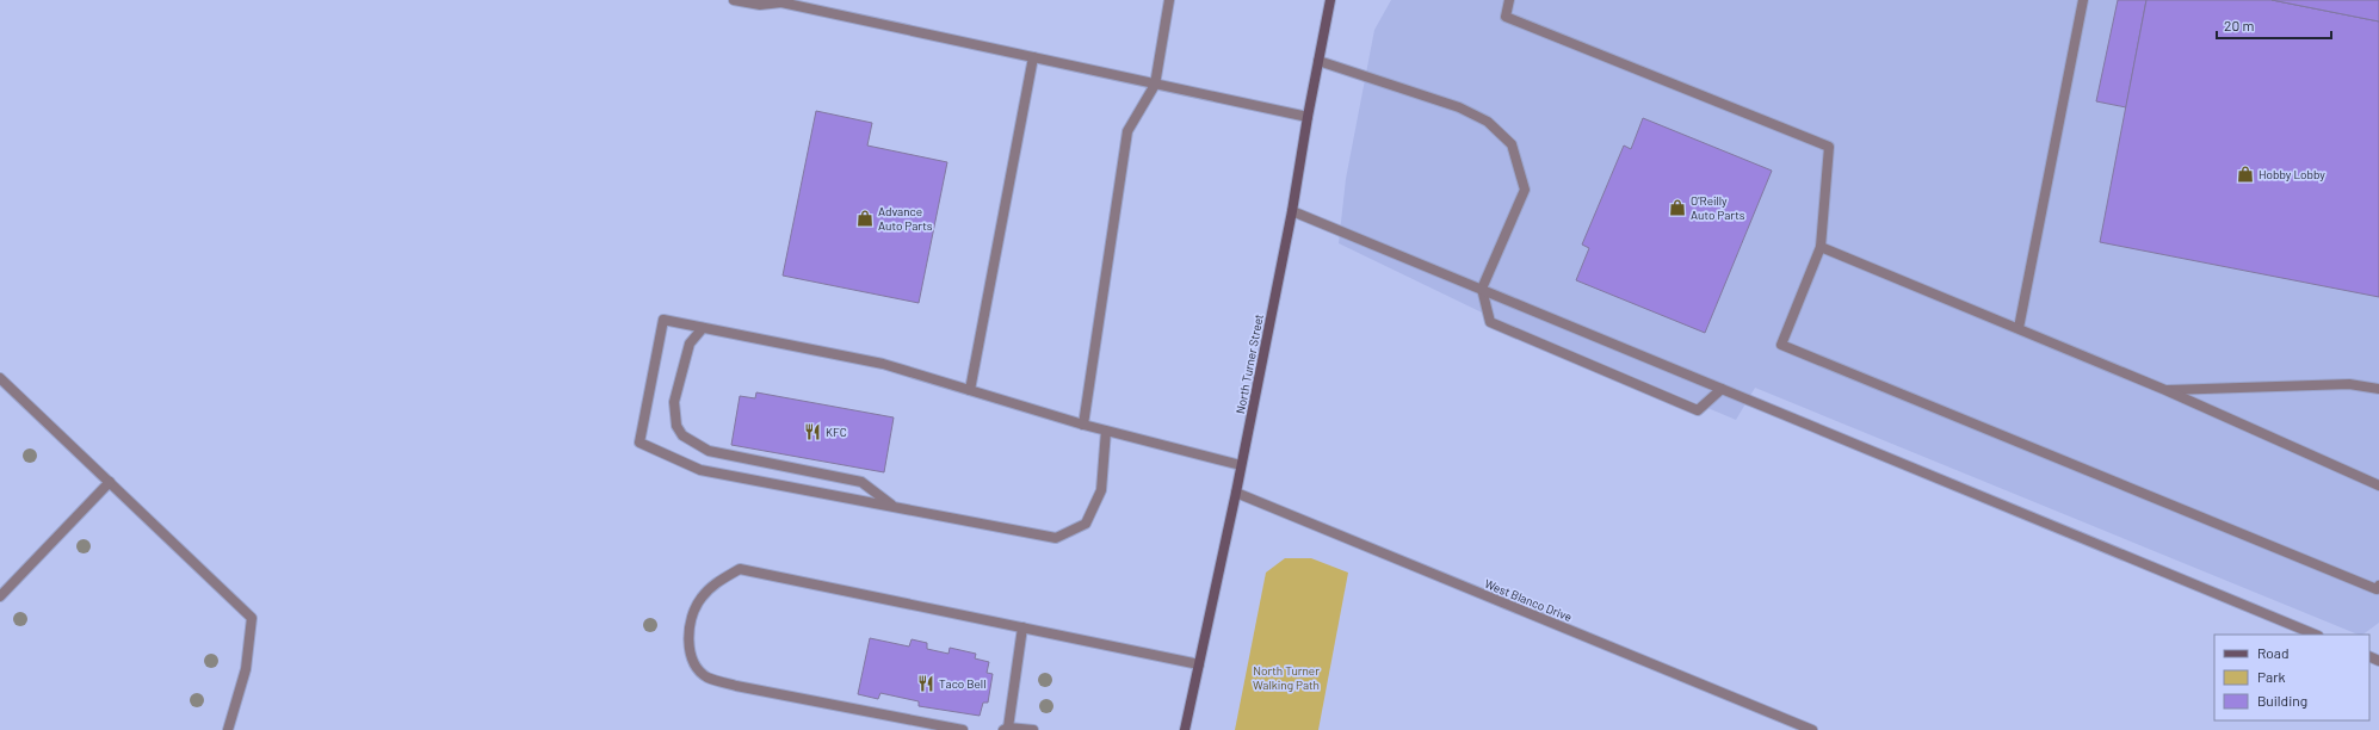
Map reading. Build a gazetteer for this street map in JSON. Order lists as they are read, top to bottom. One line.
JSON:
{"streets":{"main road":["North Turner Street"],"street":["West Blanco Drive"]},"crossings":[["North Turner Street","West Blanco Drive"]],"parks":["North Turner Walking Path"],"places":{"shop":["Hobby Lobby","O'Reilly Auto Parts","Advance Auto Parts"],"restaurant":["KFC","Taco Bell"]},"legend":["Road","Park","Building"],"scale_bar":"20 m"}
